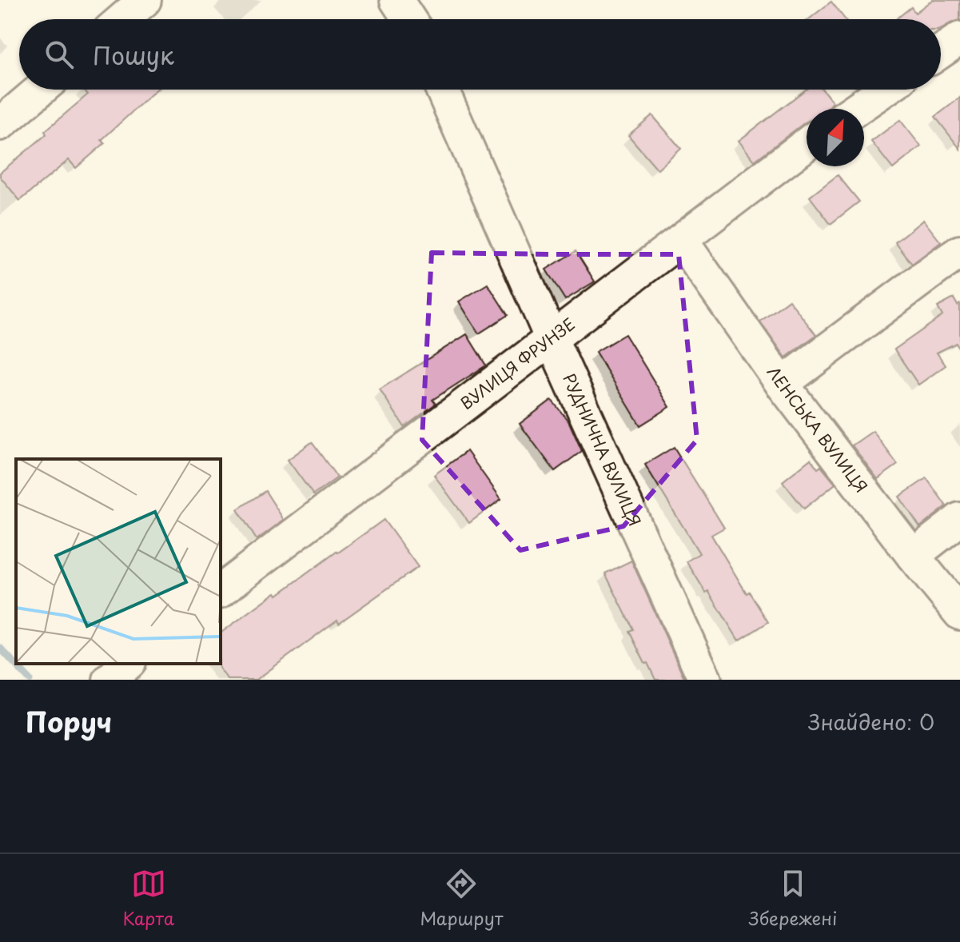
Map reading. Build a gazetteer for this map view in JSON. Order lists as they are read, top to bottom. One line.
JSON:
{"streets":{"street":["ВУЛИЦЯ ФРУНЗЕ","ЛЕНСЬКА ВУЛИЦЯ","РУДНИЧНА ВУЛИЦЯ"]},"crossings":[["ВУЛИЦЯ ФРУНЗЕ","ЛЕНСЬКА ВУЛИЦЯ"],["ВУЛИЦЯ ФРУНЗЕ","РУДНИЧНА ВУЛИЦЯ"]],"north":"top right","page":{"search":"Пошук","heading":["Поруч","Знайдено: 0"],"nav":["Карта","Маршрут","Збережені"]}}
